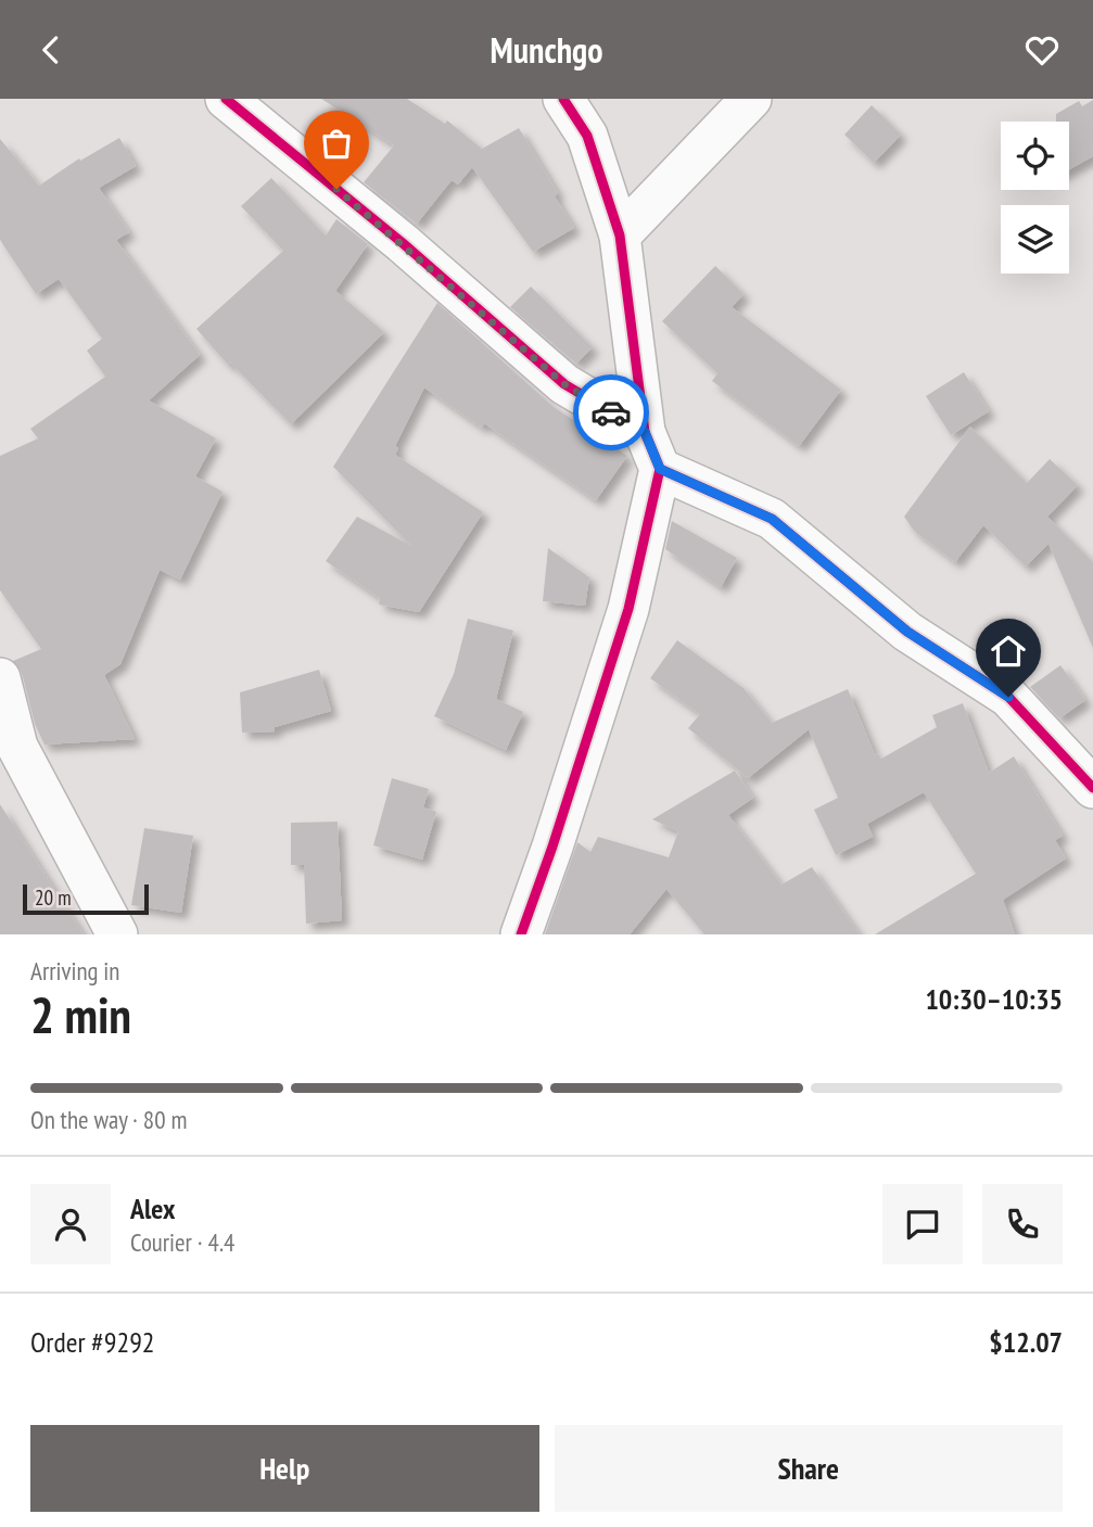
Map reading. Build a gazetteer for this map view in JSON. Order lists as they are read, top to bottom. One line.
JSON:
{"scale_bar":"20 m","page":{"header":"Munchgo","scale":"20 m","heading":["2 min","Arriving in","10:30–10:35"],"panel":["Alex","Courier · 4.4","Order #9292","$12.07"],"bar":"On the way · 80 m","buttons":["Help","Share"]}}
